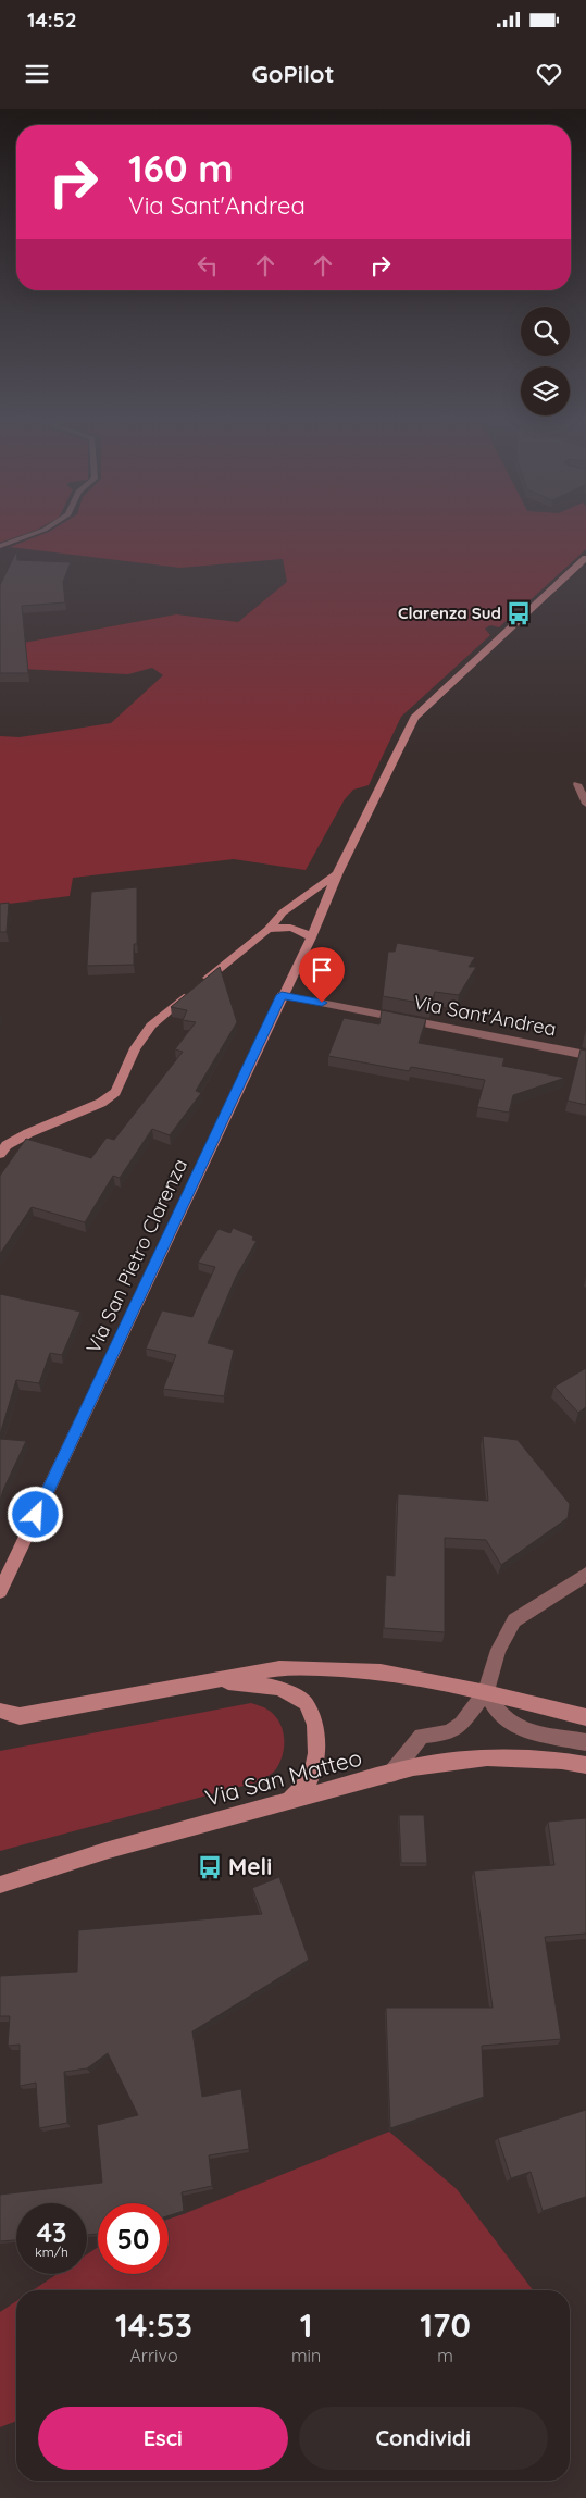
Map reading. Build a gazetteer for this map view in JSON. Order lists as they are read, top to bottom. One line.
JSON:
{"streets":{"main road":["Via San Pietro Clarenza","Via San Matteo"],"street":["Via Sant'Andrea"]},"crossings":[["Via Sant'Andrea","Via San Pietro Clarenza"]],"places":{"bus stop":["Clarenza Sud","Meli"]},"page":{"status":"14:52","header":"GoPilot","turn":["160 m","Via Sant'Andrea"],"speed":"43 km/h","limit":"50","eta":["14:53","Arrivo","1","min","170","m"],"buttons":["Esci","Condividi"]}}
